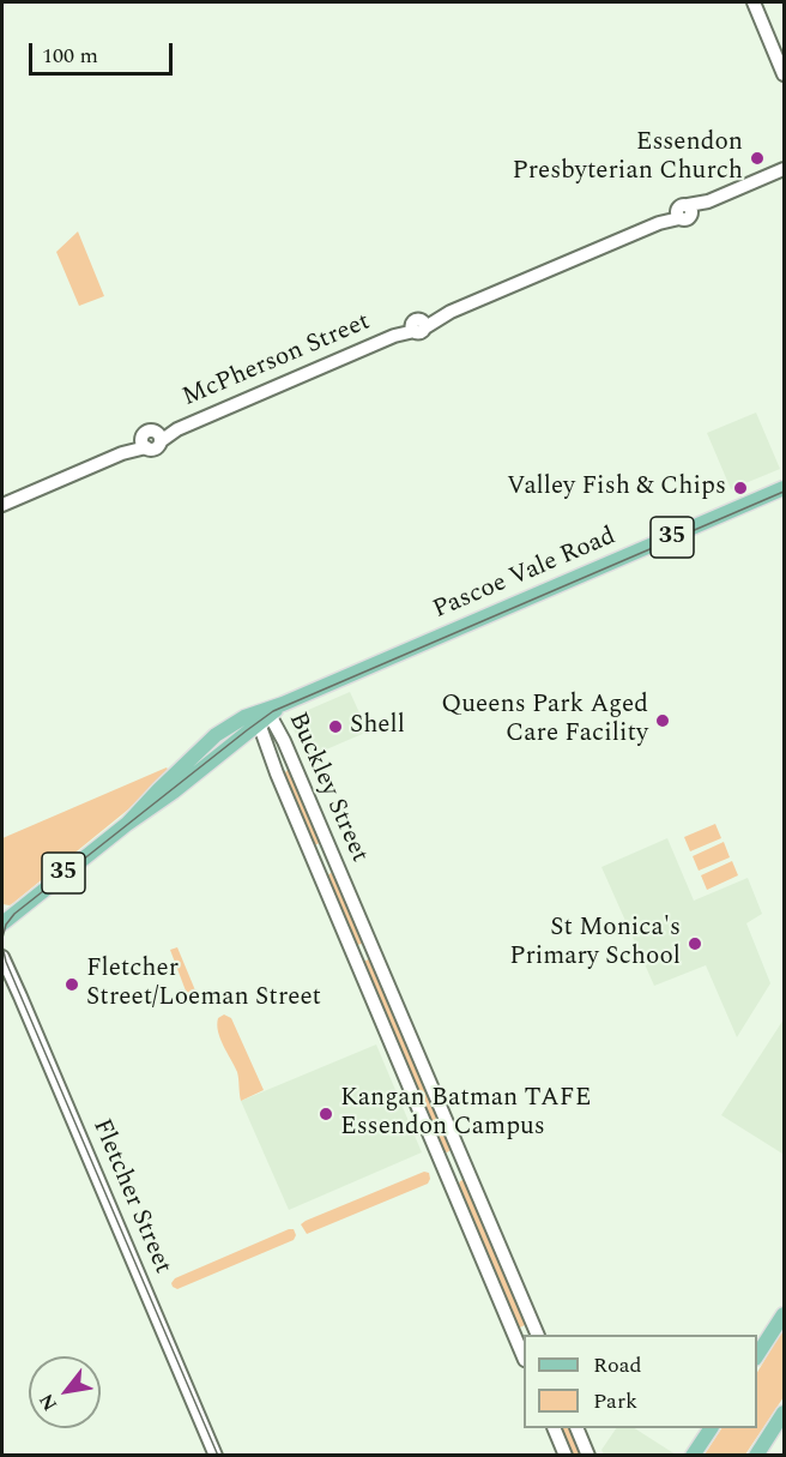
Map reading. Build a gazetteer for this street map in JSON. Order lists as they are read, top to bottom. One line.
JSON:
{"streets":{"main road":["McPherson Street","35","Pascoe Vale Road","Buckley Street","Fletcher Street"]},"crossings":[["Pascoe Vale Road","Buckley Street"]],"places":["Essendon Presbyterian Church","Valley Fish & Chips","Queens Park Aged Care Facility","Shell","St Monica's Primary School","Fletcher Street/Loeman Street","Kangan Batman TAFE Essendon Campus"],"legend":["Road","Park"],"scale_bar":"100 m","north":"bottom left"}
